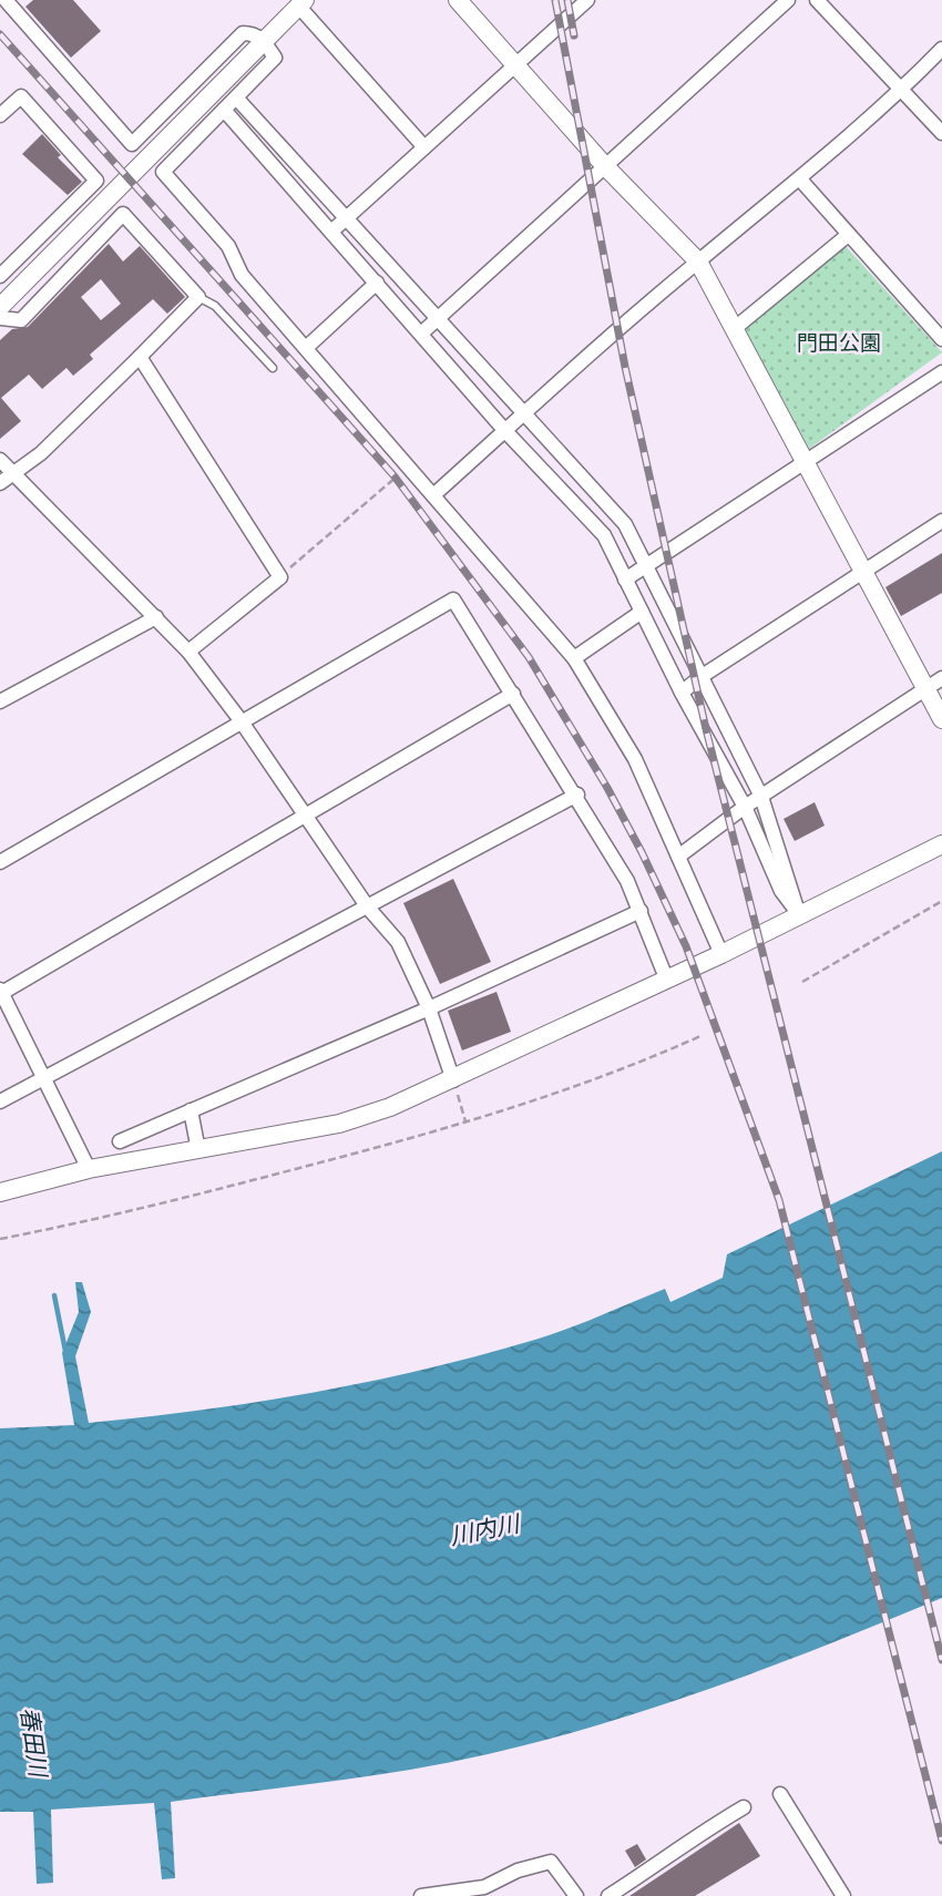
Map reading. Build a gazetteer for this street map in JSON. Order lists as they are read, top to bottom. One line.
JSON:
{"water":["川内川","春田川"],"parks":["門田公園"]}
